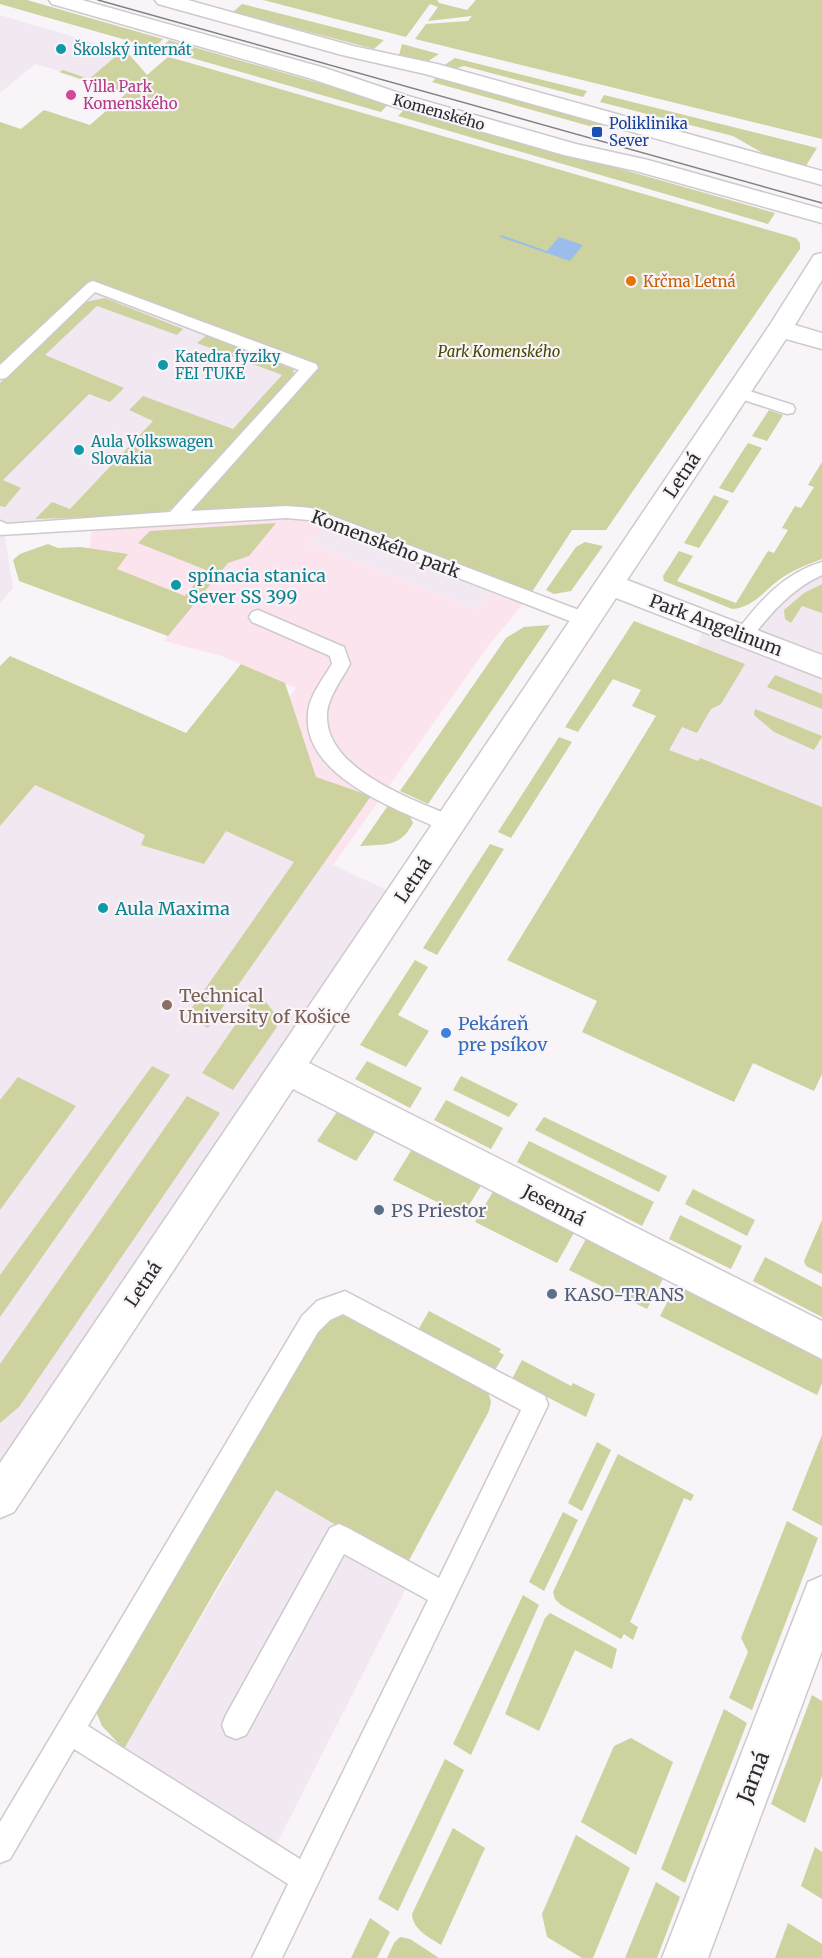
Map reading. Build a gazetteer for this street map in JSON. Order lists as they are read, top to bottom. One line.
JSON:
{"streets":{"street":["Komenského","Letná","Park Angelinum","Jesenná","Jarná"],"lane":["Komenského park"]},"crossings":[["Letná","Komenského park"],["Letná","Park Angelinum"],["Letná","Jesenná"]],"parks":["Park Komenského"],"places":{"other":["Školský internát","Villa Park Komenského","Krčma Letná","Katedra fyziky FEI TUKE","Aula Volkswagen Slovakia","spínacia stanica Sever SS 399","Aula Maxima","Technical University of Košice","Pekáreň pre psíkov","PS Priestor","KASO-TRANS"],"transit":["Poliklinika Sever"]}}
